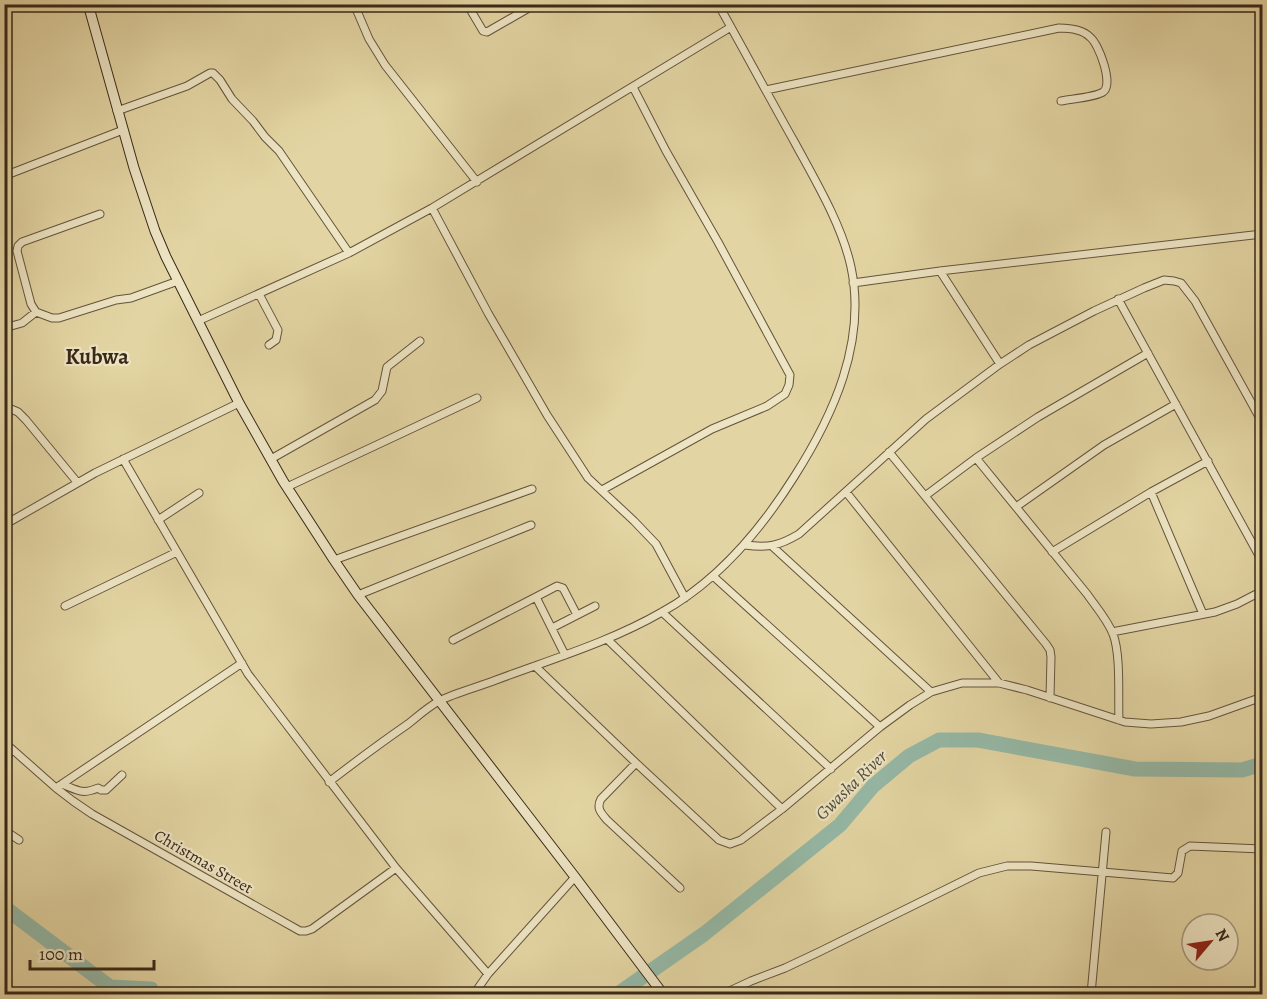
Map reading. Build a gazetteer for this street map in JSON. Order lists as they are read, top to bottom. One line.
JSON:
{"streets":{"street":["Christmas Street"]},"districts":["Kubwa"],"water":["Gwaska River"],"scale_bar":"100 m","north":"top right"}
